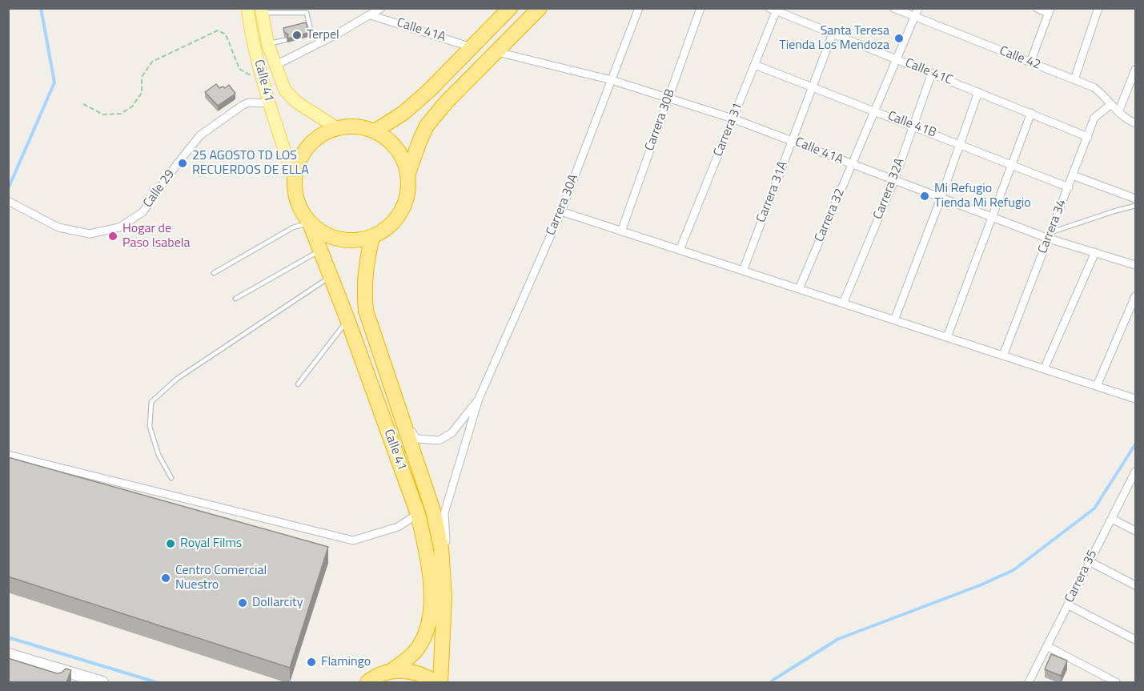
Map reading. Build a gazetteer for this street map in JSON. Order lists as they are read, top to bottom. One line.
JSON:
{"streets":{"highway":["Calle 41"],"street":["Calle 41A","Calle 42","Calle 41C","Carrera 30B","Calle 41B","Carrera 31","Calle 29","Carrera 32A","Carrera 31A","Carrera 30A","Carrera 32","Carrera 34","Carrera 35"]},"crossings":[["Calle 41A","Carrera 30B"],["Calle 41A","Carrera 31"],["Calle 41A","Carrera 32A"],["Calle 41A","Carrera 31A"],["Calle 41A","Carrera 30A"],["Calle 41A","Carrera 32"],["Calle 41A","Carrera 34"],["Calle 42","Carrera 32"],["Calle 42","Carrera 34"],["Calle 41C","Carrera 31"],["Calle 41C","Carrera 32A"],["Calle 41C","Carrera 31A"],["Calle 41C","Carrera 32"],["Calle 41C","Carrera 34"],["Calle 41","Calle 29"],["Calle 41B","Carrera 31"],["Calle 41B","Carrera 32A"],["Calle 41B","Carrera 31A"],["Calle 41B","Carrera 32"],["Calle 41B","Carrera 34"]],"places":["Terpel","Santa Teresa Tienda Los Mendoza","25 AGOSTO TD LOS RECUERDOS DE ELLA","Mi Refugio Tienda Mi Refugio","Hogar de Paso Isabela","Royal Films","Centro Comercial Nuestro","Dollarcity","Flamingo"]}
